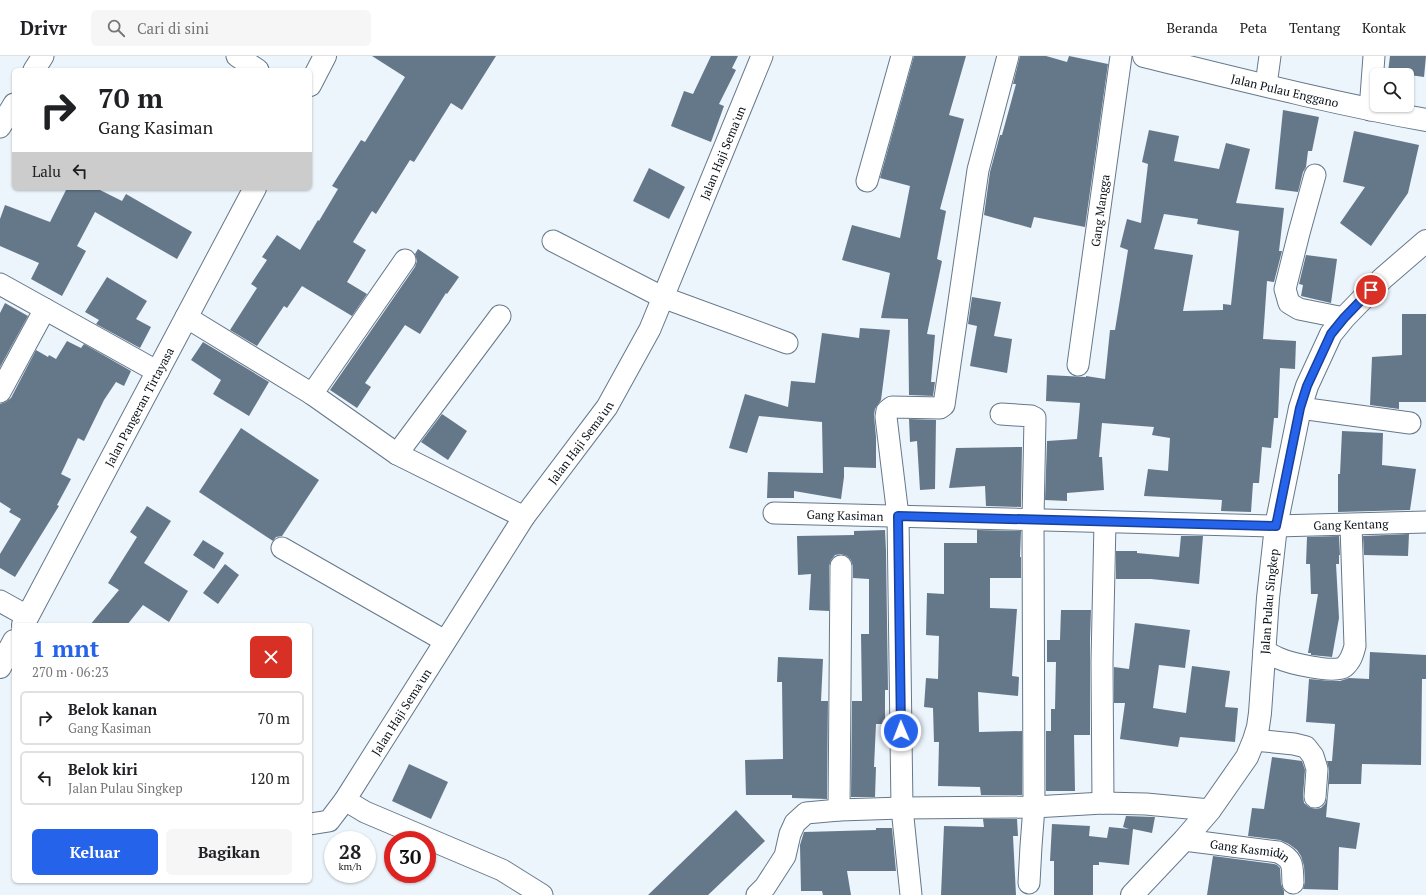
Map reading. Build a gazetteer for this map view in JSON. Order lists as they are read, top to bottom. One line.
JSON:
{"streets":{"street":["Jalan Pulau Enggano","Jalan Haji Sema'un","Gang Mangga","Jalan Pangeran Tirtayasa","Gang Kasiman","Gang Kentang","Jalan Pulau Singkep","Gang Kasmidin"]},"crossings":[["Gang Kasiman","Gang Kentang"],["Gang Kasiman","Jalan Pulau Singkep"],["Gang Kentang","Jalan Pulau Singkep"],["Jalan Pulau Singkep","Gang Kasmidin"]],"page":{"header":"Drivr","search":"Cari di sini","nav":["Beranda","Peta","Tentang","Kontak"],"turn":["70 m","Gang Kasiman"],"then":"Lalu","heading":["1 mnt","270 m · 06:23"],"list":[{"name":"Belok kanan","note":"Gang Kasiman","value":"70 m"},{"name":"Belok kiri","note":"Jalan Pulau Singkep","value":"120 m"}],"buttons":["Keluar","Bagikan"],"speed":"28 km/h","limit":"30"}}
